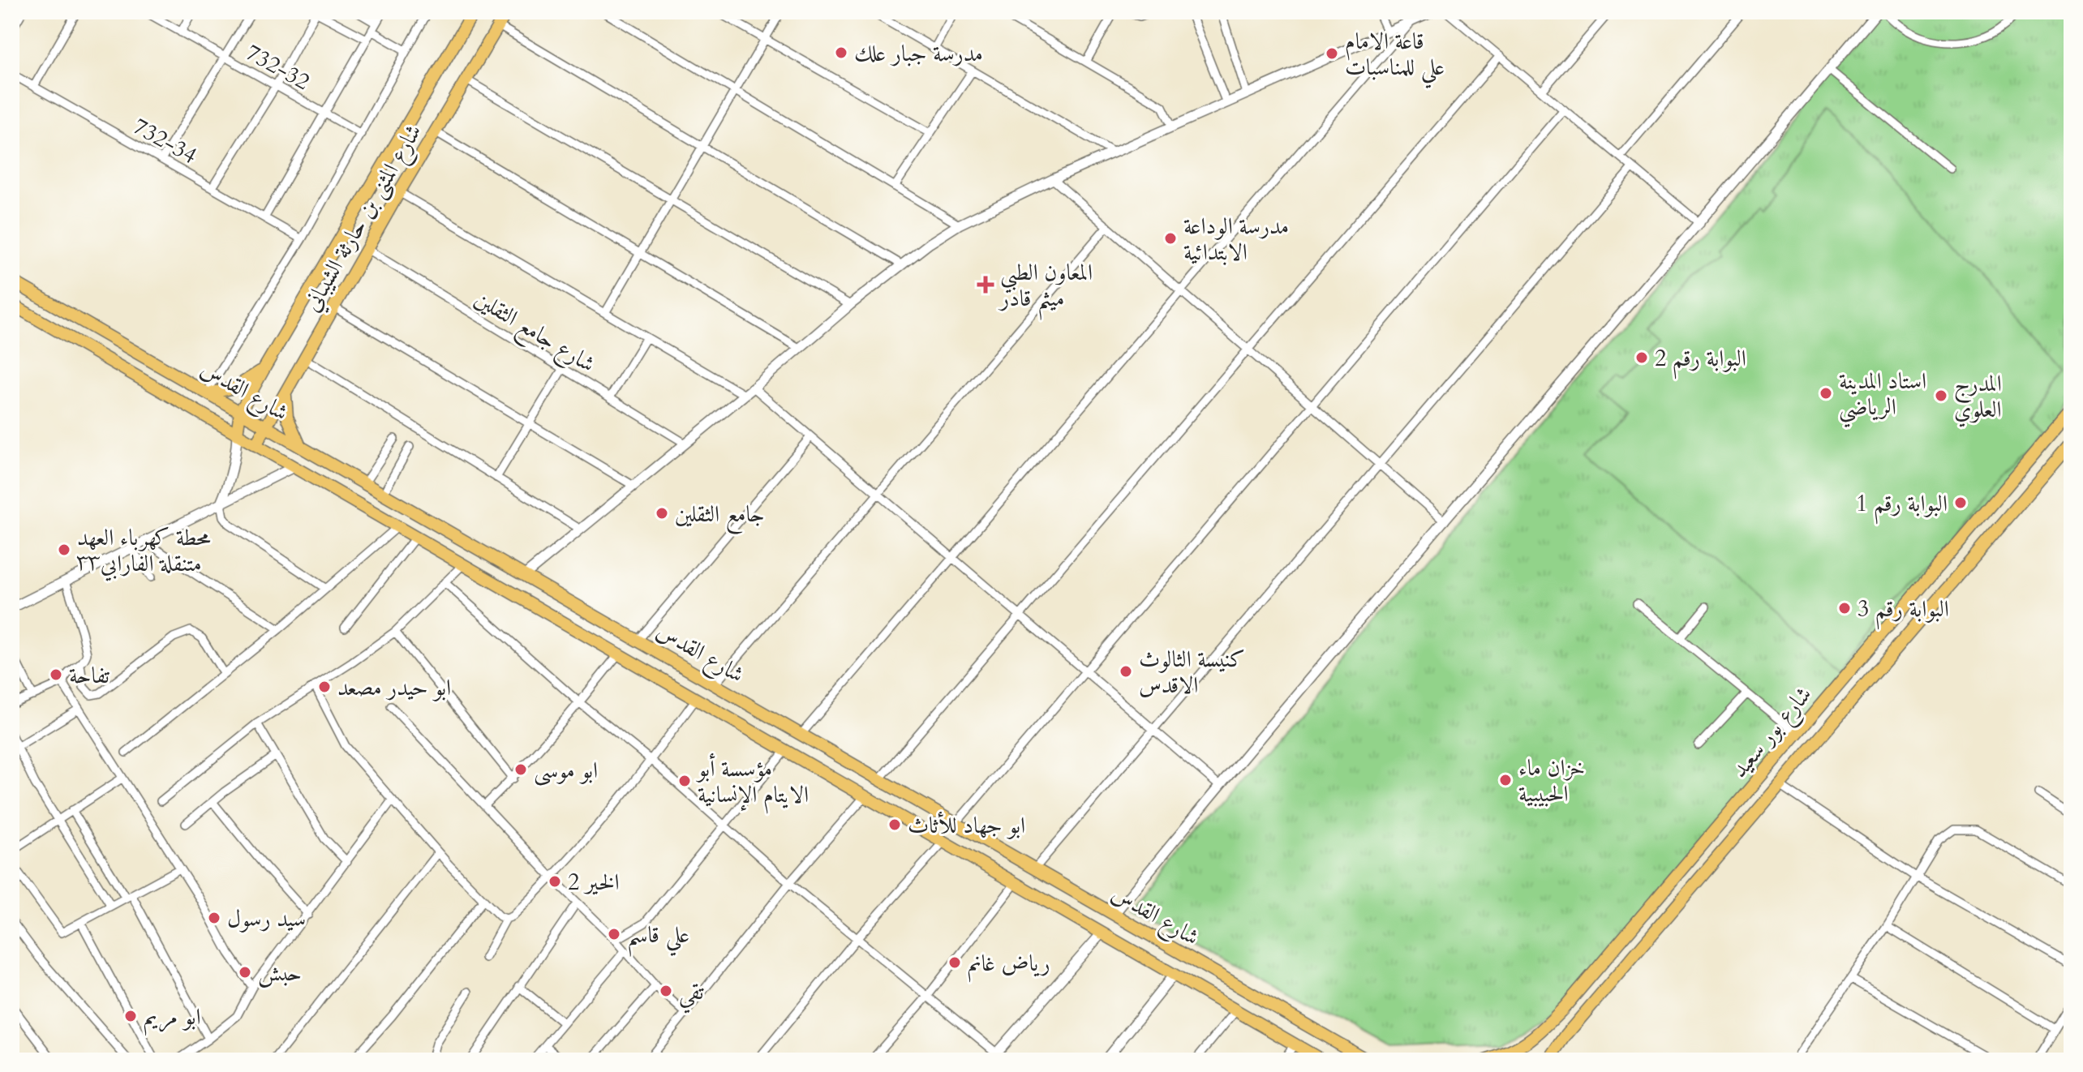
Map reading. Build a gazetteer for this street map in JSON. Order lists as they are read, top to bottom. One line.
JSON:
{"streets":{"main road":["شارع المثنى بن حارثة الشيباني","شارع القدس","شارع بور سعيد"],"street":["732-32","732-34","شارع جامع الثقلين"]},"crossings":[["شارع المثنى بن حارثة الشيباني","شارع جامع الثقلين"],["شارع المثنى بن حارثة الشيباني","شارع القدس"]],"places":{"other":["مدرسة جبار علك","قاعة الامام علي للمناسبات","مدرسة الوداعة الابتدائية","البوابة رقم 2","استاد المدينة الرياضي","المدرج العلوي","البوابة رقم 1","جامع الثقلين","محطة كهرباء العهد متنقلة الفارابي٣٣","البوابة رقم 3","كنيسة الثالوث الاقدس","تفاحة","ابو حيدر مصعد","ابو موسى","خزان ماء الحبيبية","مؤسسة أبو الايتام الإنسانية","ابو جهاد للأثاث","الخير 2","سيد رسول","علي قاسم","رياض غانم","حبش","تقي","ابو مريم"],"health":["المعاون الطبي ميثم قادر"]}}
